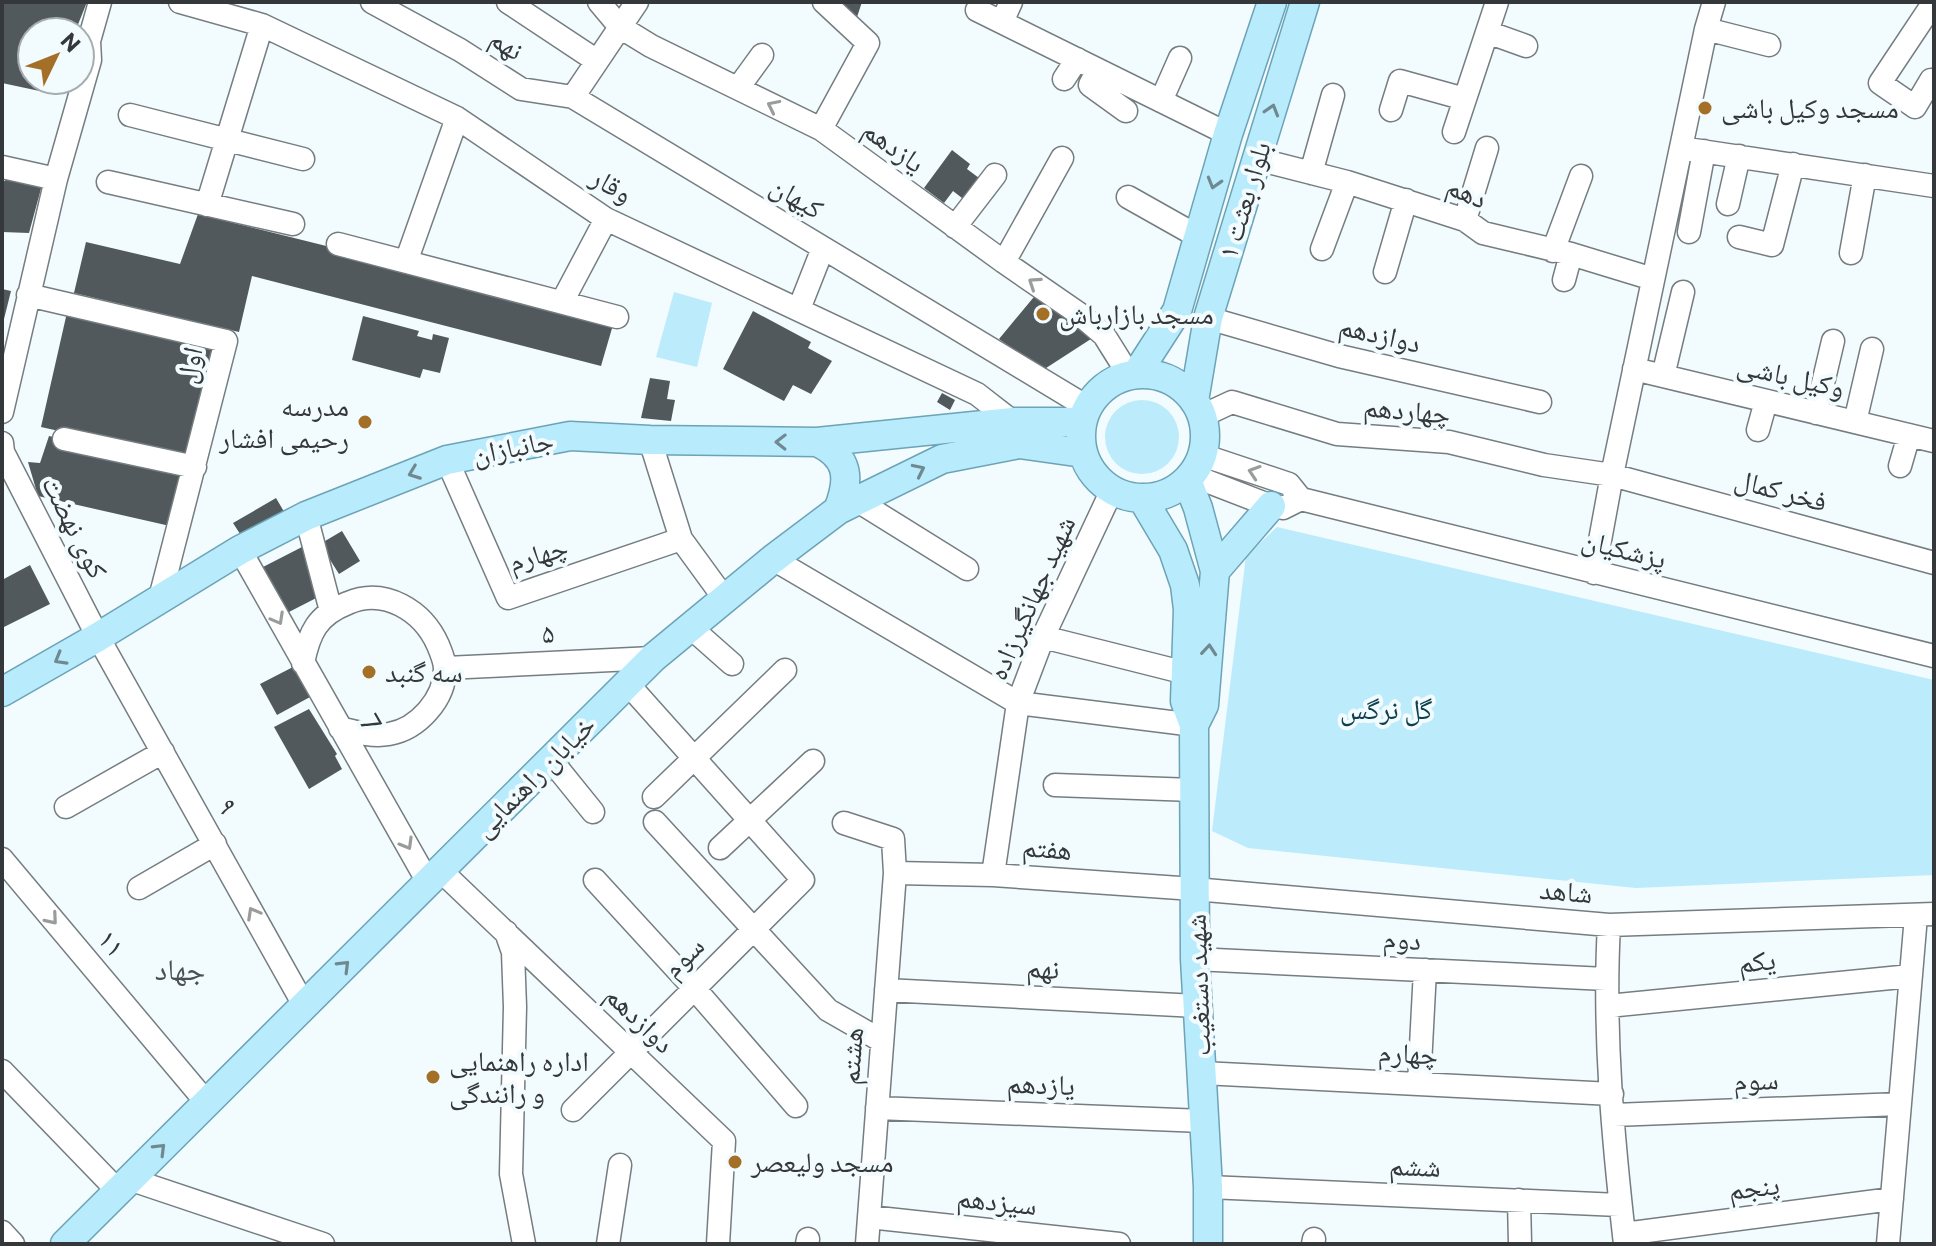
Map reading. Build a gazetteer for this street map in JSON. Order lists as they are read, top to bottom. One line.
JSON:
{"streets":{"main road":["بلوار بعثت ۱","جانبازان","خیابان راهنمایی","شهید دستغیب"],"street":["نهم","یازدهم","وقار","دهم","کیهان","دوازدهم","اول","وکیل باشی","چهاردهم","فخر کمال","کوی نهضت","پزشکیان","چهارم","شهید جهانگیرزاده","۵","7","۹","هفتم","شاهد","دوم","۱۱","سوم","یکم","هشتم","ششم","پنجم","سیزدهم"]},"crossings":[["نهم","کیهان"],["نهم","شهید دستغیب"],["نهم","هشتم"],["یازدهم","کیهان"],["یازدهم","بلوار بعثت ۱"],["یازدهم","چهاردهم"],["یازدهم","جانبازان"],["یازدهم","پزشکیان"],["یازدهم","شهید جهانگیرزاده"],["یازدهم","خیابان راهنمایی"],["یازدهم","شهید دستغیب"],["یازدهم","هشتم"],["وقار","جانبازان"],["دهم","بلوار بعثت ۱"],["کیهان","بلوار بعثت ۱"],["کیهان","چهاردهم"],["کیهان","جانبازان"],["کیهان","پزشکیان"],["کیهان","شهید جهانگیرزاده"],["کیهان","خیابان راهنمایی"],["بلوار بعثت ۱","دوازدهم"],["بلوار بعثت ۱","چهاردهم"],["بلوار بعثت ۱","جانبازان"],["بلوار بعثت ۱","پزشکیان"],["بلوار بعثت ۱","شهید جهانگیرزاده"],["بلوار بعثت ۱","خیابان راهنمایی"],["دوازدهم","7"],["دوازدهم","خیابان راهنمایی"],["دوازدهم","سوم"],["اول","جانبازان"],["چهاردهم","جانبازان"],["چهاردهم","فخر کمال"],["چهاردهم","پزشکیان"],["چهاردهم","شهید جهانگیرزاده"],["چهاردهم","خیابان راهنمایی"],["جانبازان","کوی نهضت"],["جانبازان","پزشکیان"],["جانبازان","چهارم"],["جانبازان","شهید جهانگیرزاده"],["جانبازان","7"],["جانبازان","خیابان راهنمایی"],["جانبازان","۹"],["کوی نهضت","۹"],["پزشکیان","شهید جهانگیرزاده"],["پزشکیان","خیابان راهنمایی"],["چهارم","سوم"],["چهارم","شهید دستغیب"],["شهید جهانگیرزاده","خیابان راهنمایی"],["شهید جهانگیرزاده","هفتم"],["۵","7"],["۵","خیابان راهنمایی"],["7","خیابان راهنمایی"],["خیابان راهنمایی","۹"],["خیابان راهنمایی","۱۱"],["هفتم","شاهد"],["هفتم","شهید دستغیب"],["هفتم","هشتم"],["شاهد","شهید دستغیب"],["دوم","شهید دستغیب"],["شهید دستغیب","ششم"],["هشتم","سیزدهم"]],"one_way":["جانبازان","خیابان راهنمایی","۹"],"districts":["جهاد"],"parks":["گل نرگس"],"places":["مسجد وکیل باشی","مسجد بازارباش","مدرسه رحیمی افشار","سه گنبد","اداره راهنمایی و رانندگی","مسجد ولیعصر"],"north":"top right"}
